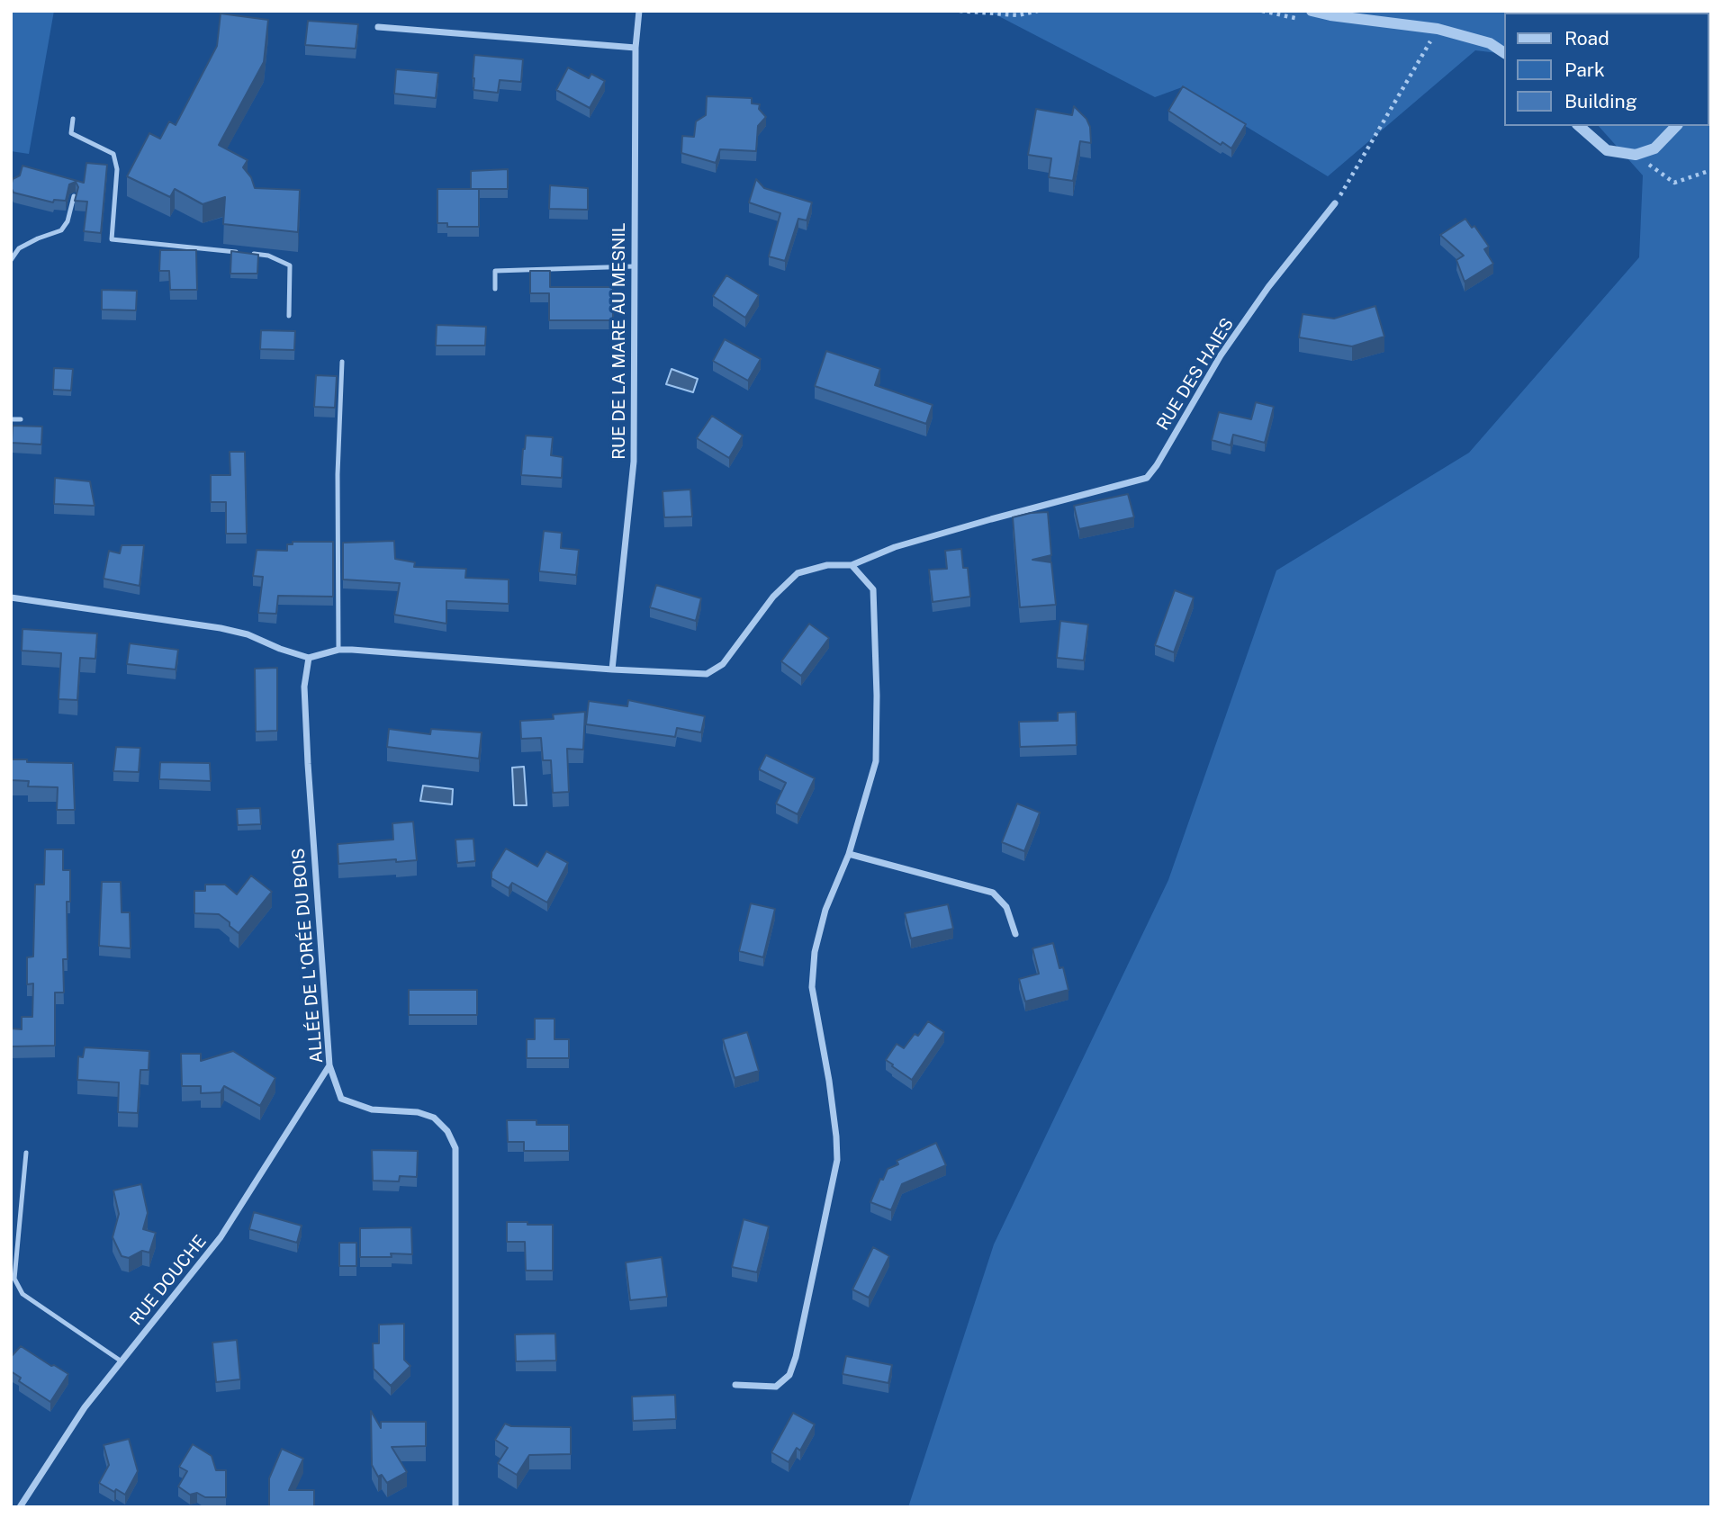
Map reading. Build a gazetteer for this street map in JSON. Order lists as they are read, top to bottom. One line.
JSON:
{"streets":{"street":["RUE DE LA MARE AU MESNIL","RUE DES HAIES","ALLÉE DE L'ORÉE DU BOIS","RUE DOUCHE"]},"crossings":[["RUE DE LA MARE AU MESNIL","RUE DES HAIES"],["ALLÉE DE L'ORÉE DU BOIS","RUE DOUCHE"]],"legend":["Road","Park","Building"]}
